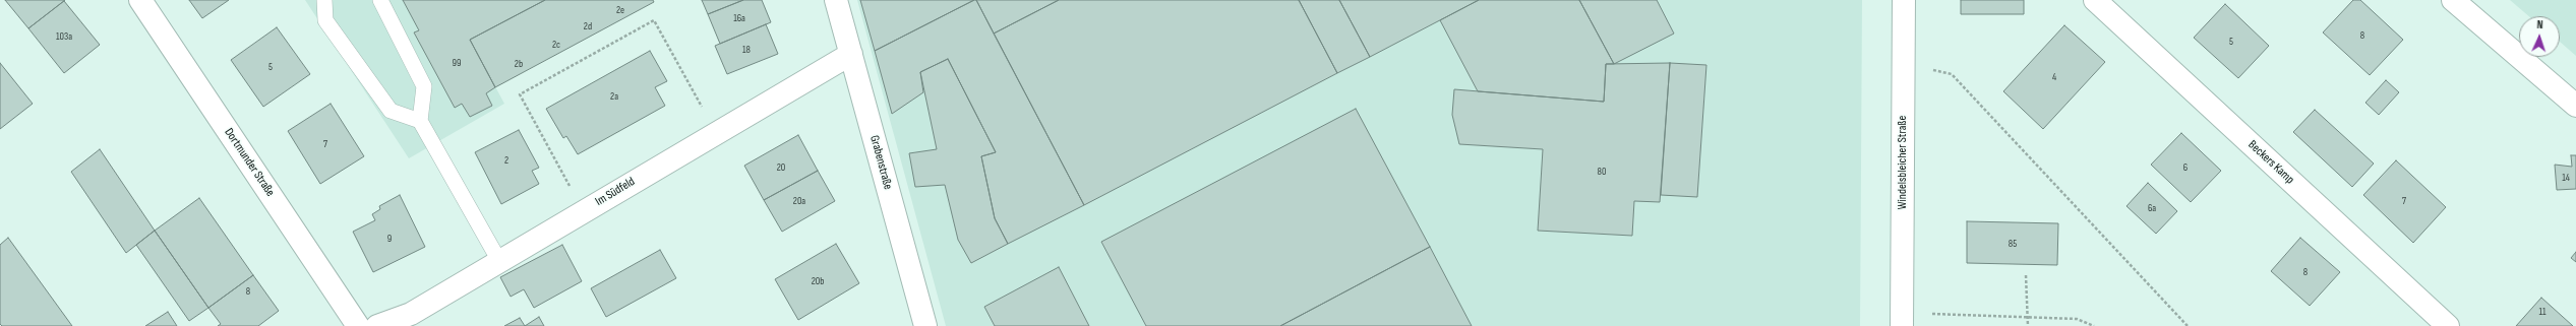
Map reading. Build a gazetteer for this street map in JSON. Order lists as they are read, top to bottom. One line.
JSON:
{"streets":{"street":["Dortmunder Straße","Grabenstraße","Windelsbleicher Straße","Beckers Kamp","Im Südfeld"]},"crossings":[["Grabenstraße","Im Südfeld"]],"house_numbers":["2e","16a","2d","8","103a","5","2c","18","99","2b","5","4","2a","7","2","20","6","80","14","20a","7","6a","9","85","8","20b","8","11"],"north":"top"}
